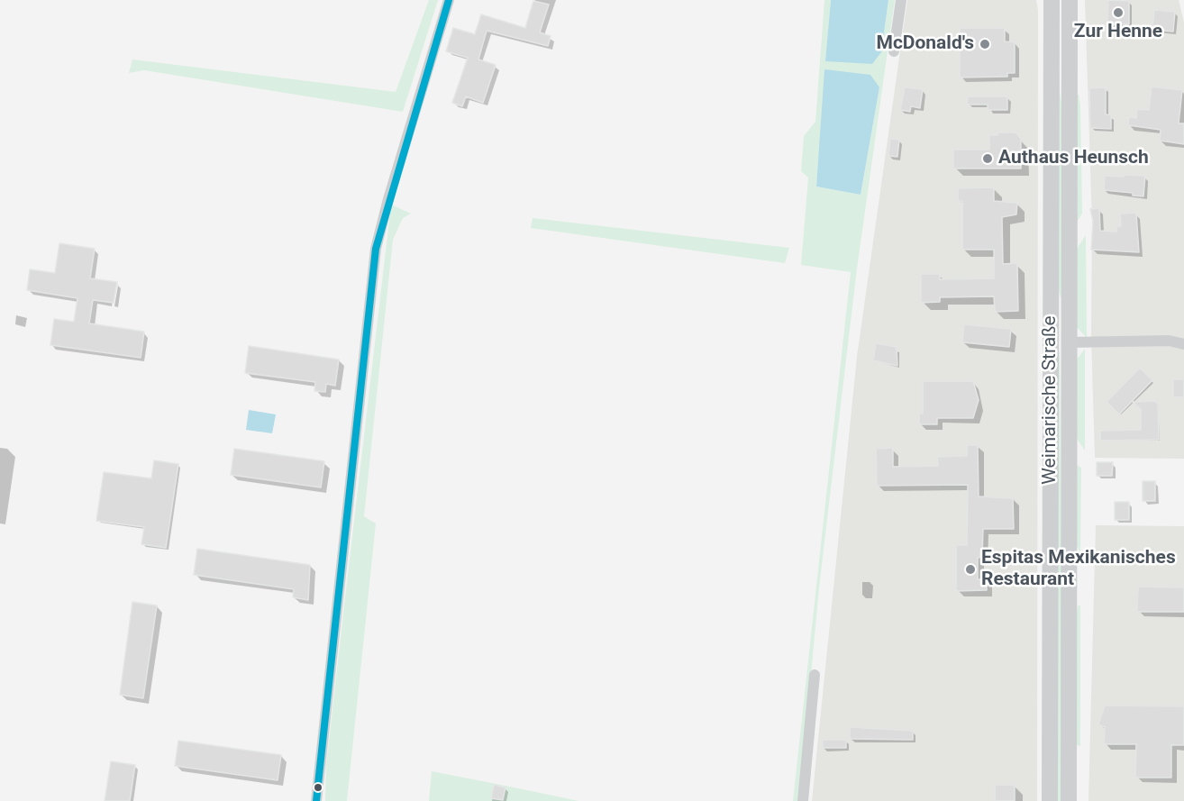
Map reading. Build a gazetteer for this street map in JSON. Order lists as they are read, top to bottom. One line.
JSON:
{"streets":{"main road":["Weimarische Straße"]},"places":["Zur Henne","McDonald's","Authaus Heunsch","Espitas Mexikanisches Restaurant"]}
